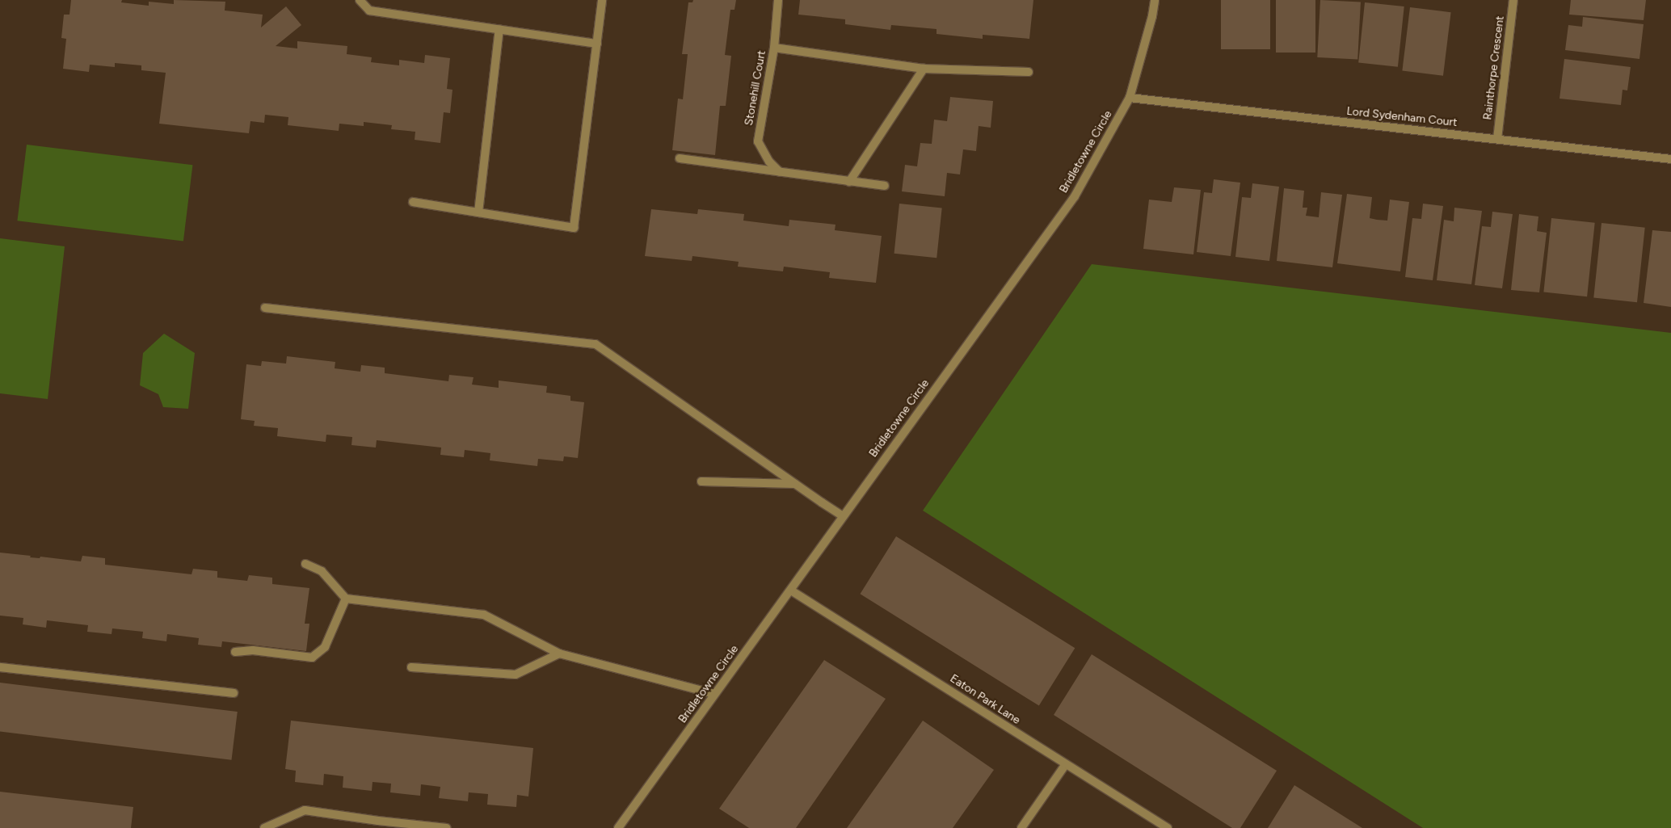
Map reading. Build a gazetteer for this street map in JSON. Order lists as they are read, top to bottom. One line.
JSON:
{"streets":{"street":["Rainthorpe Crescent","Stonehill Court","Lord Sydenham Court","Bridletowne Circle","Eaton Park Lane"]},"crossings":[["Rainthorpe Crescent","Lord Sydenham Court"],["Lord Sydenham Court","Bridletowne Circle"],["Bridletowne Circle","Eaton Park Lane"]]}
